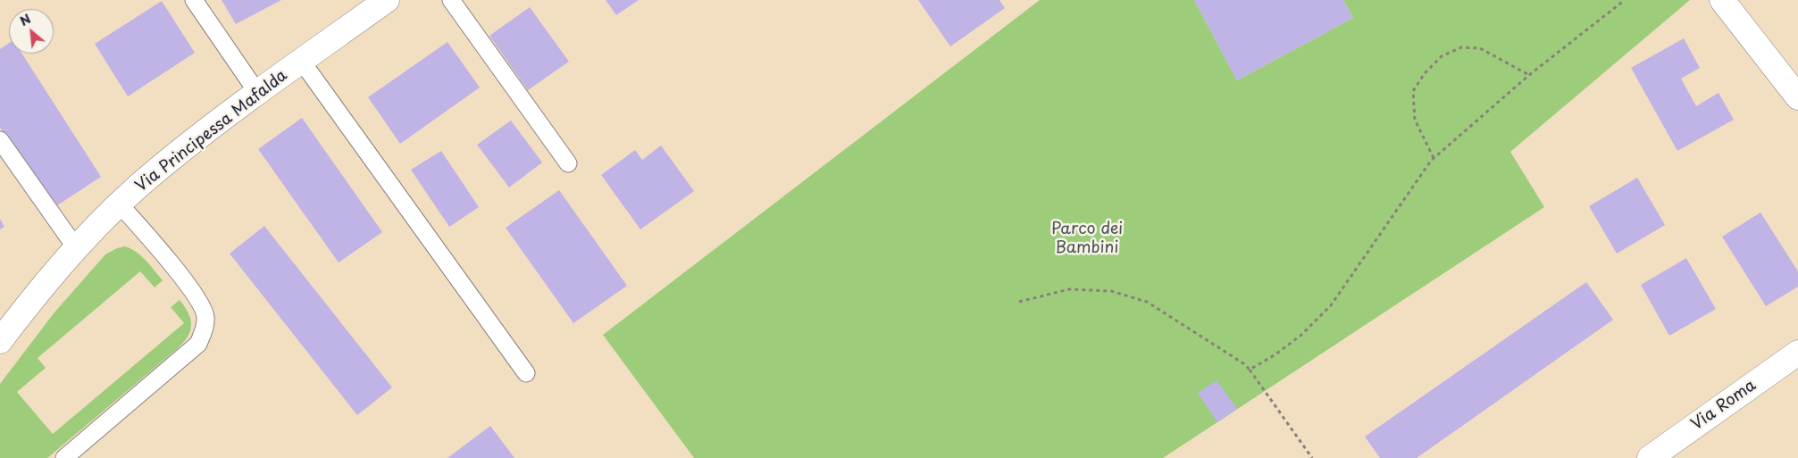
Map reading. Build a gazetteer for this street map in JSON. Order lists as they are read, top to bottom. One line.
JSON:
{"streets":{"street":["Via Principessa Mafalda","Via Roma"]},"parks":["Parco dei Bambini"],"north":"top left"}
